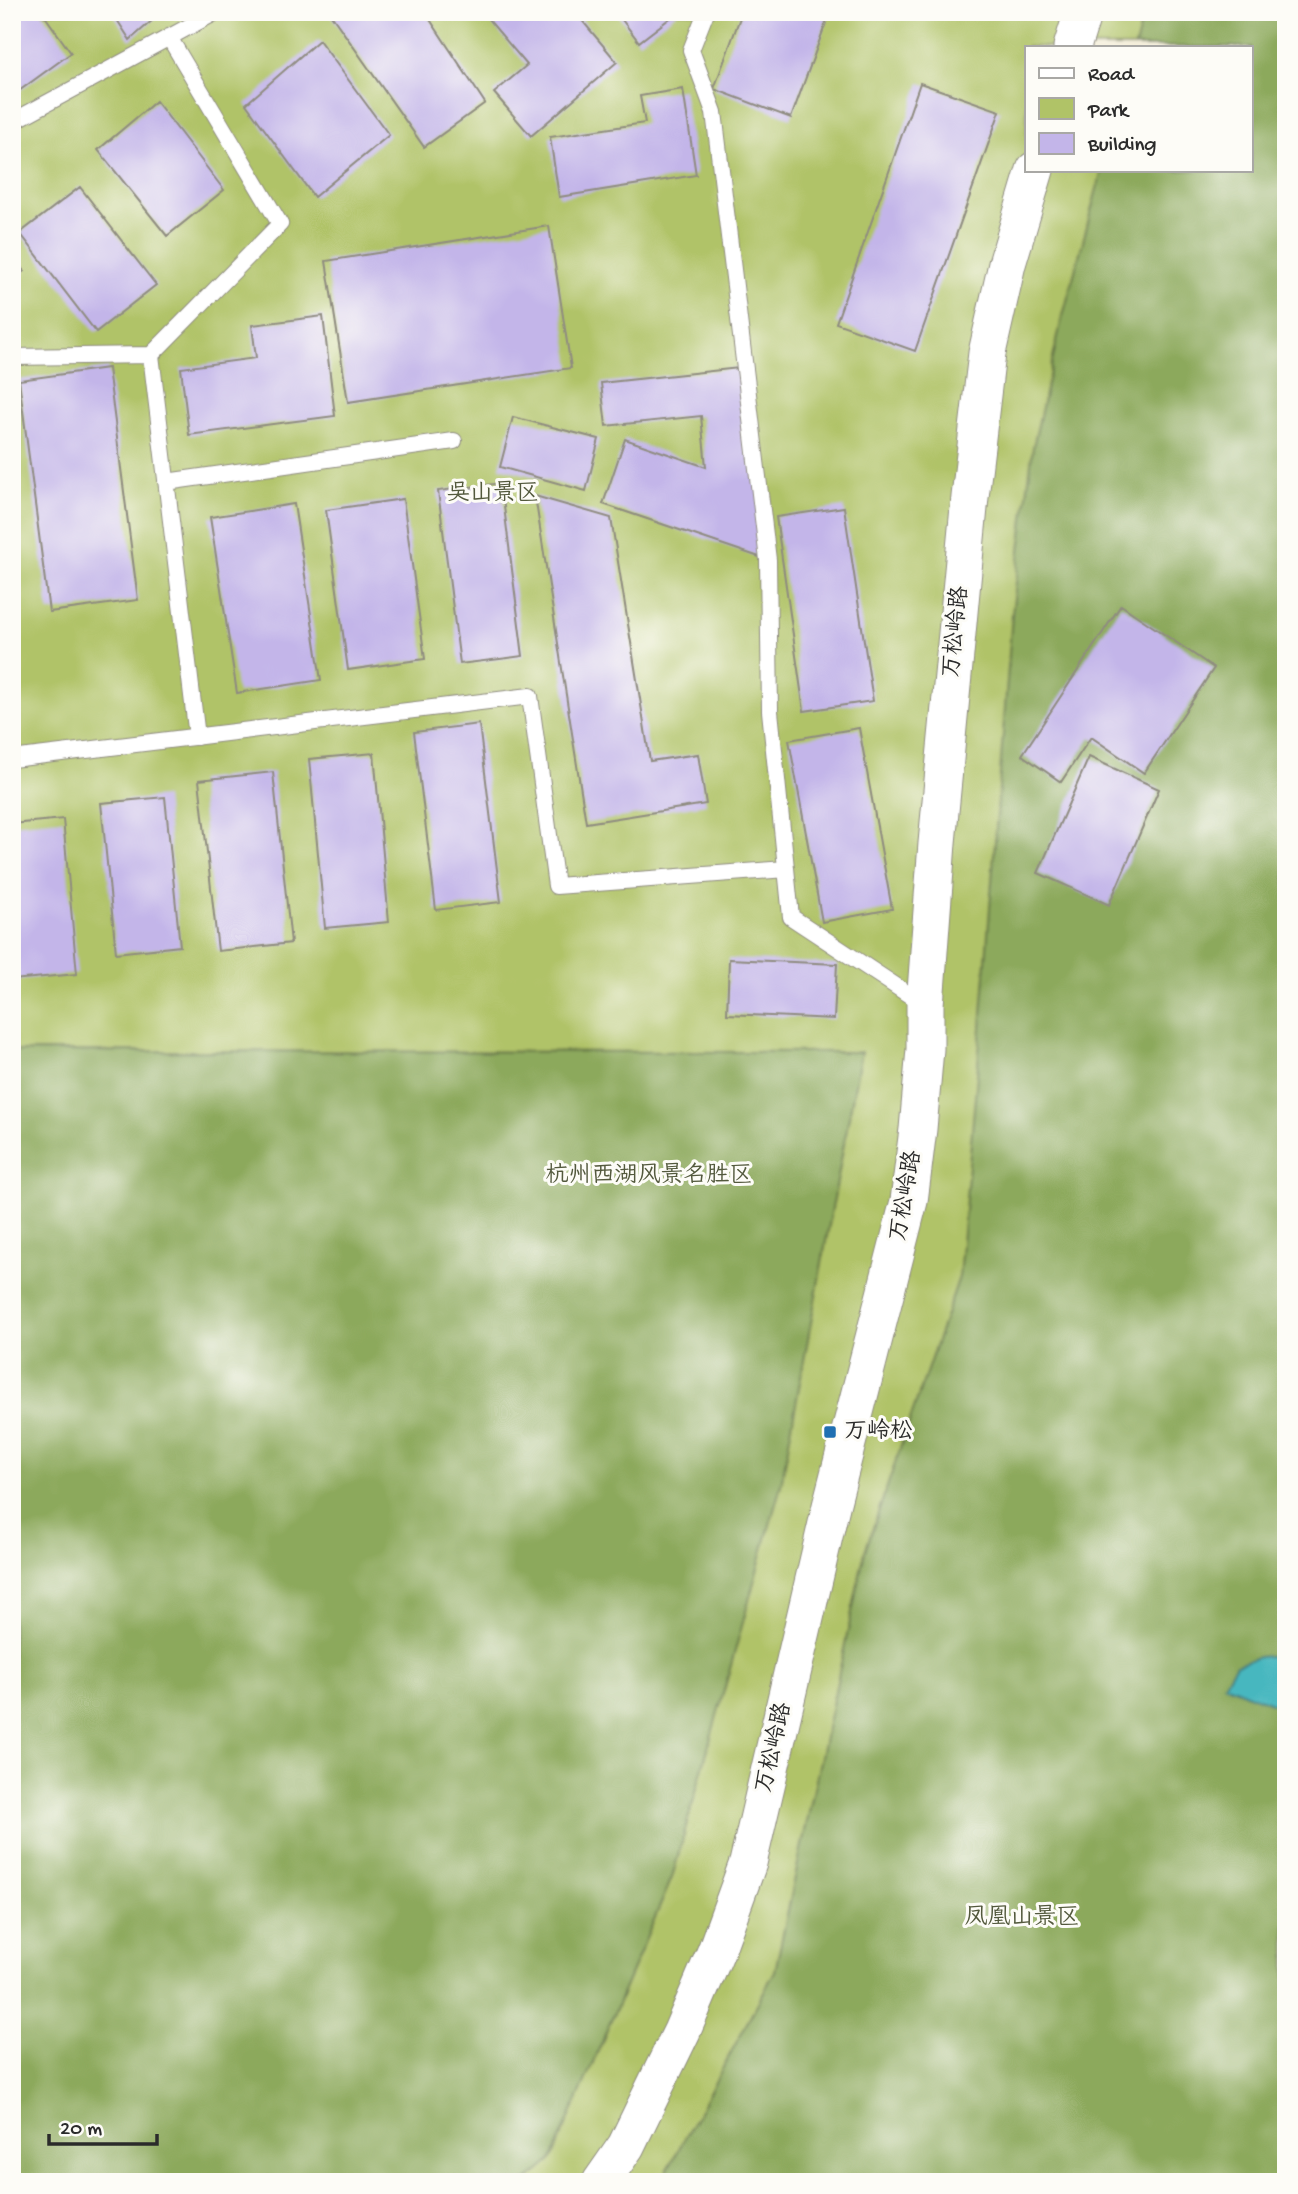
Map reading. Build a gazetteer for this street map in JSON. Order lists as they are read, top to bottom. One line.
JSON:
{"streets":{"street":["万松岭路"]},"parks":["吴山景区","杭州西湖风景名胜区","凤凰山景区"],"places":{"transit":["万岭松"]},"legend":["Road","Park","Building"],"scale_bar":"20 m"}
